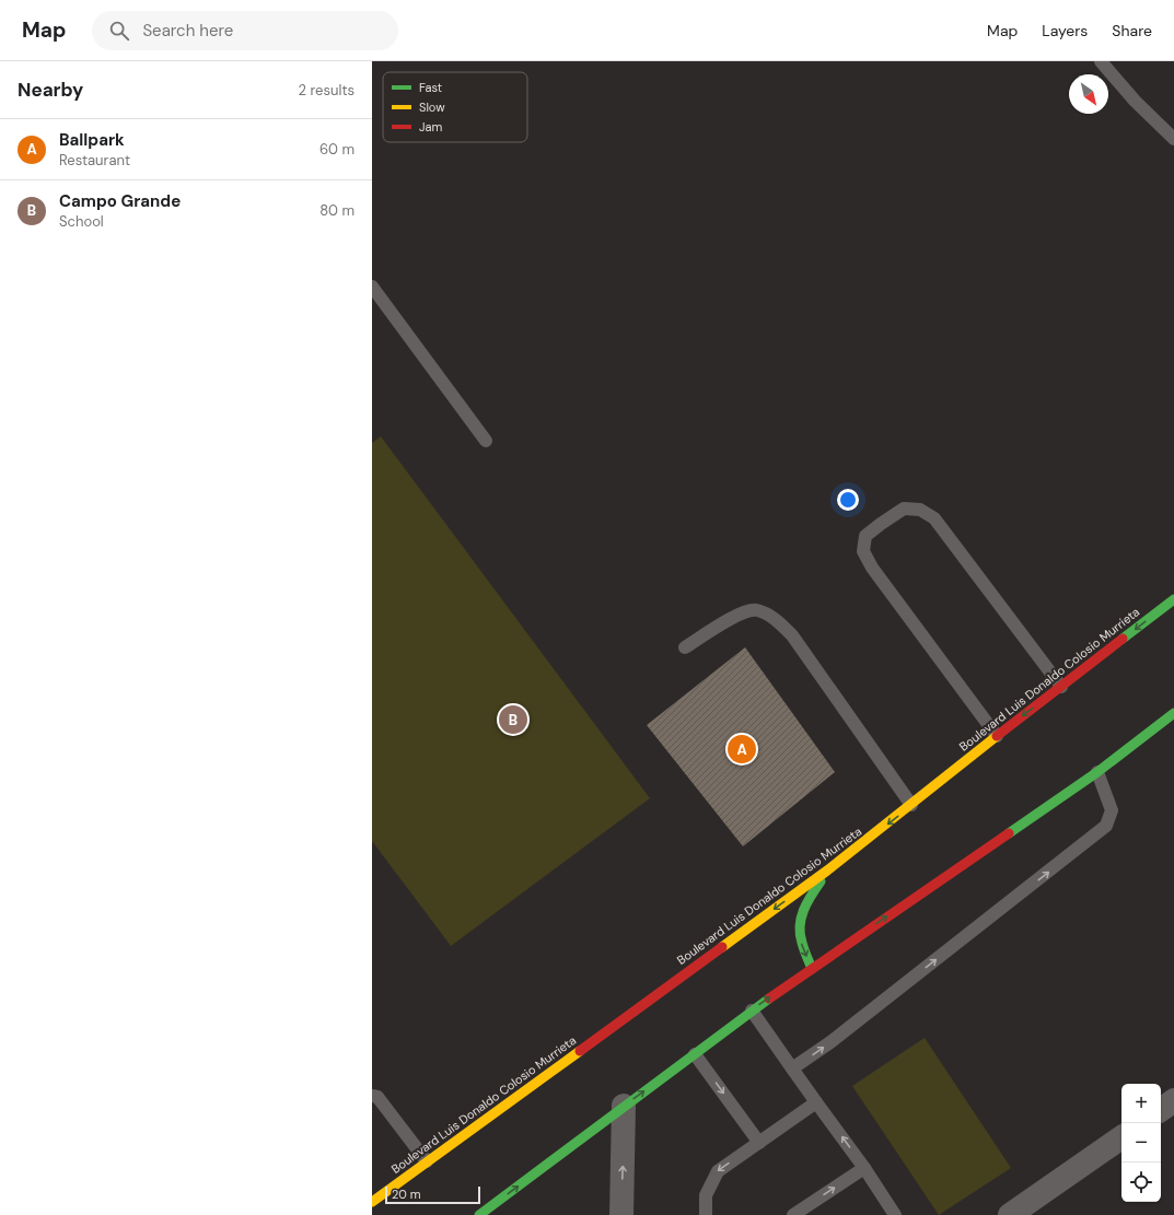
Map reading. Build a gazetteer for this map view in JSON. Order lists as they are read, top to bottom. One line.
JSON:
{"streets":{"main road":["Boulevard Luis Donaldo Colosio Murrieta"]},"legend":["Fast","Slow","Jam"],"scale_bar":"20 m","north":"bottom right","page":{"header":"Map","search":"Search here","nav":["Map","Layers","Share"],"heading":["Nearby","2 results"],"list":[{"mark":"A","name":"Ballpark","note":"Restaurant","value":"60 m"},{"mark":"B","name":"Campo Grande","note":"School","value":"80 m"}],"pins":["B","A"],"map_buttons":["+","−"],"scale":"20 m"}}
